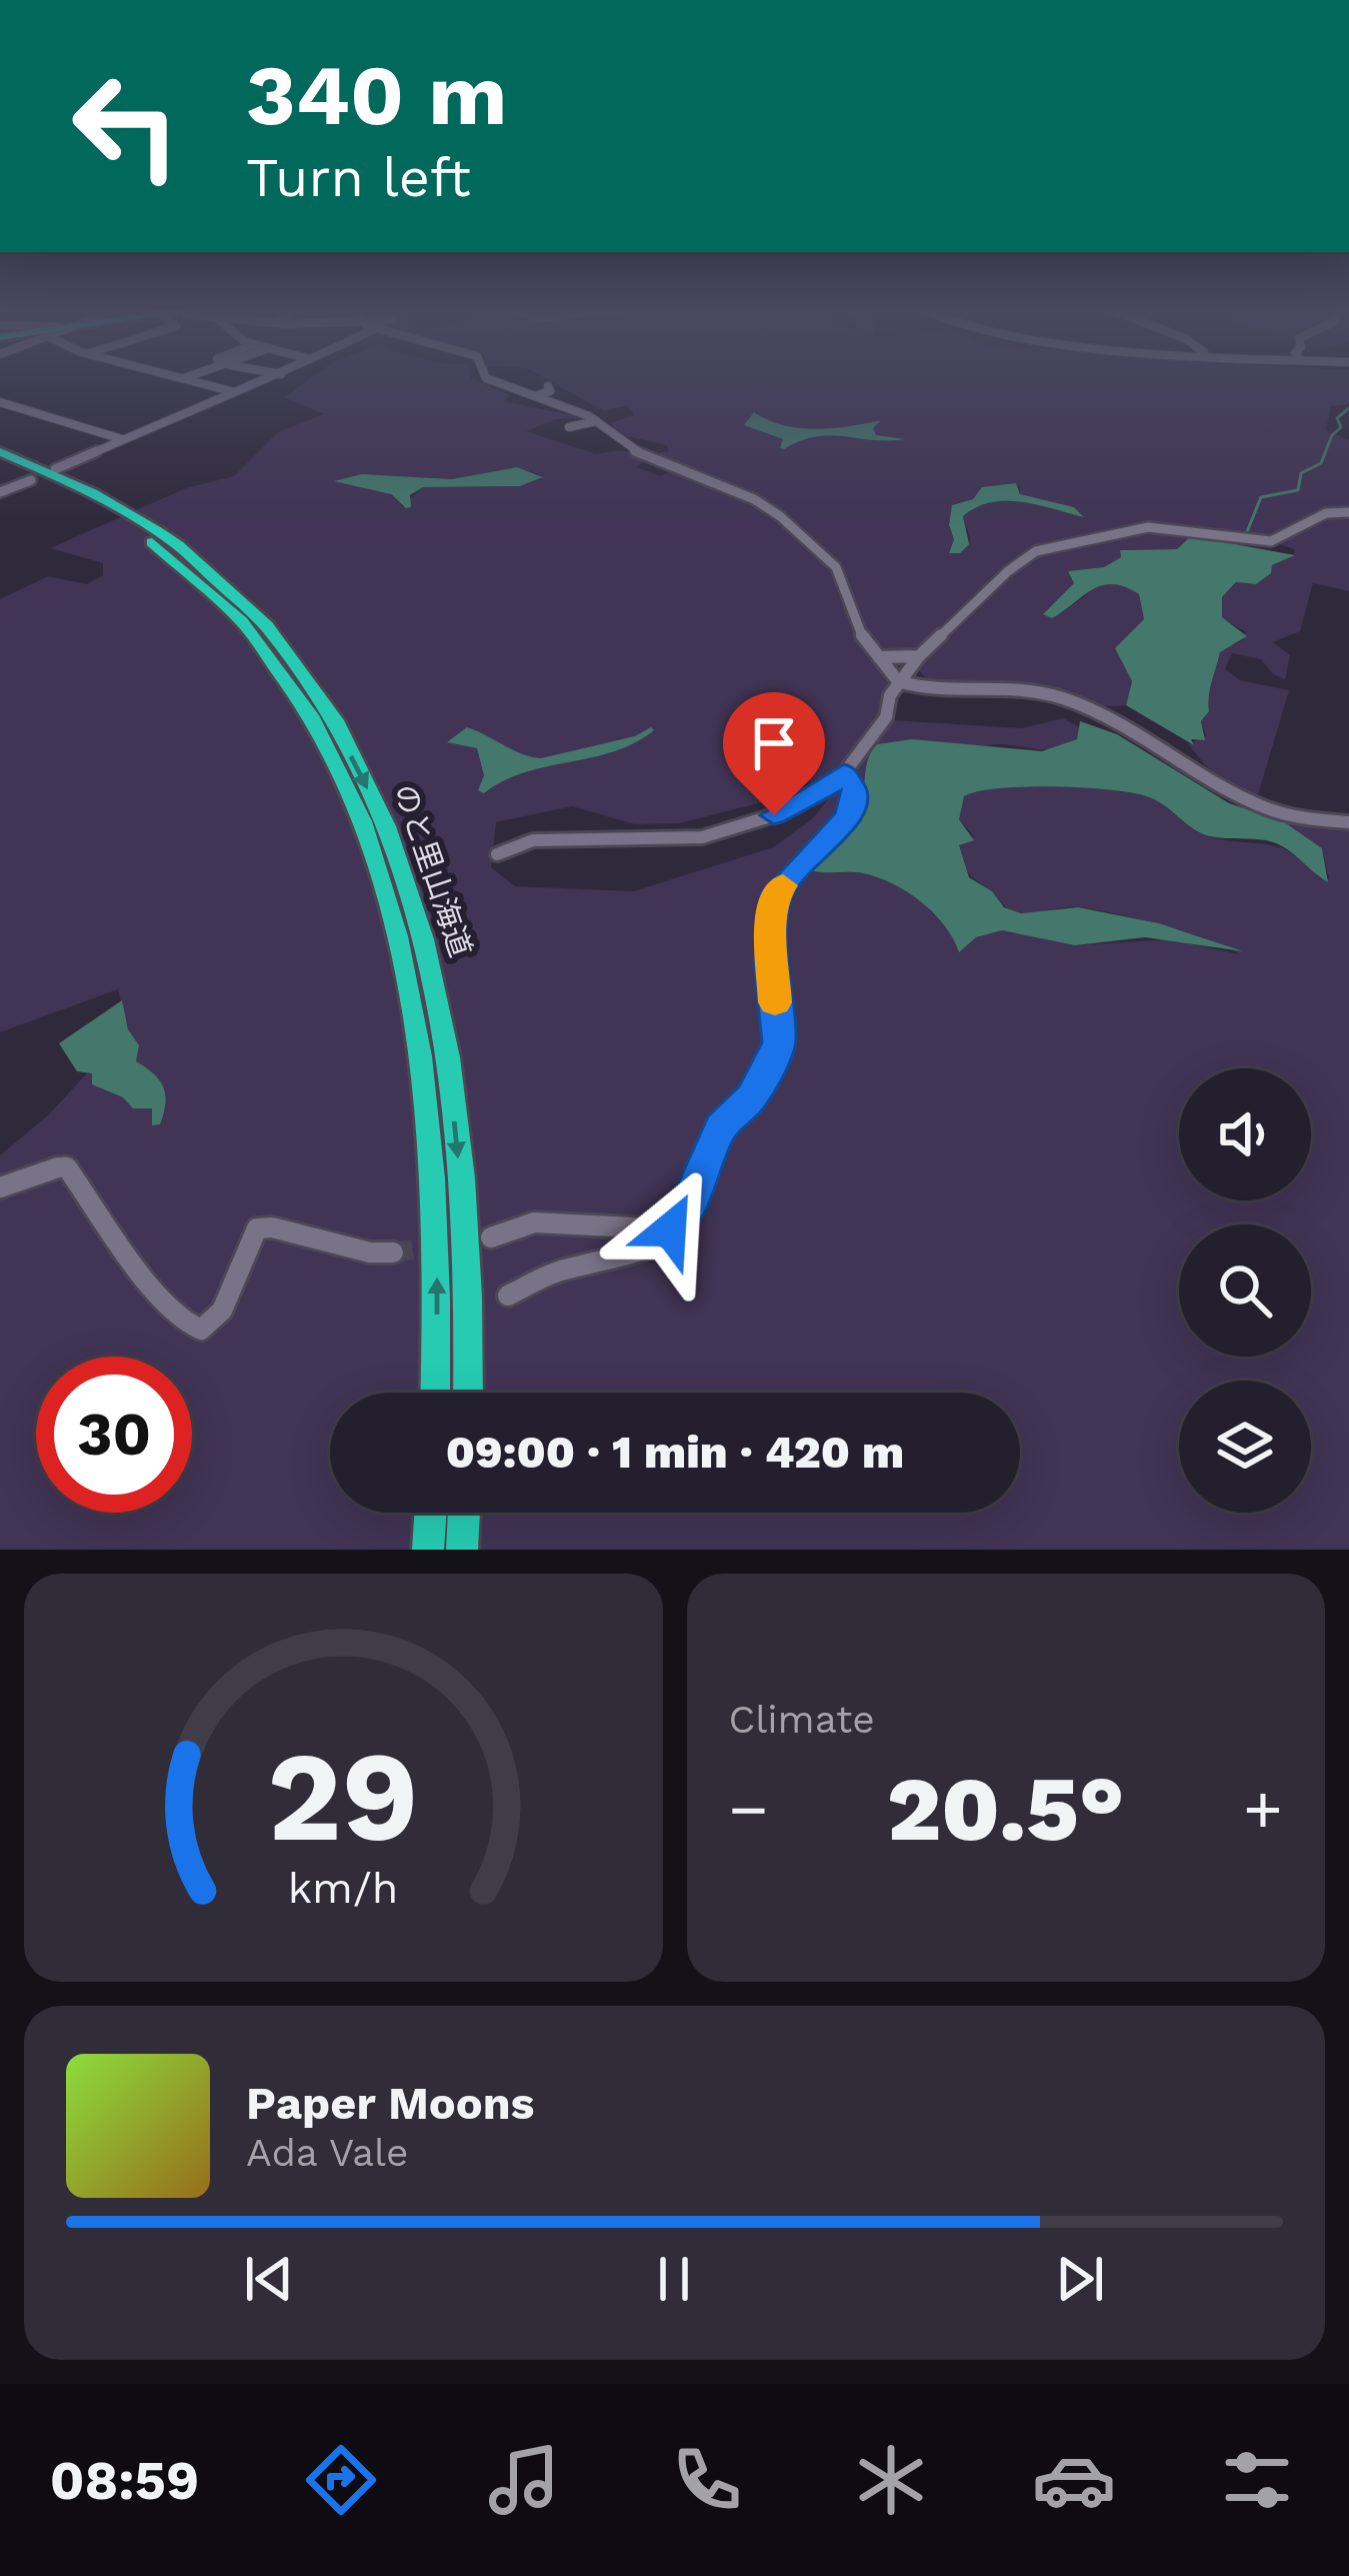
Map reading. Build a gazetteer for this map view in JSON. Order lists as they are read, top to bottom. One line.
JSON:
{"streets":{"highway":["のと里山海道"]},"page":{"turn":["340 m","Turn left"],"limit":"30","trip":"09:00 · 1 min · 420 m","tile":"Climate","heat":["−","20.5°","+"],"song":["Paper Moons","Ada Vale"],"tabs":"08:59","gauge":["29","km/h"]}}
